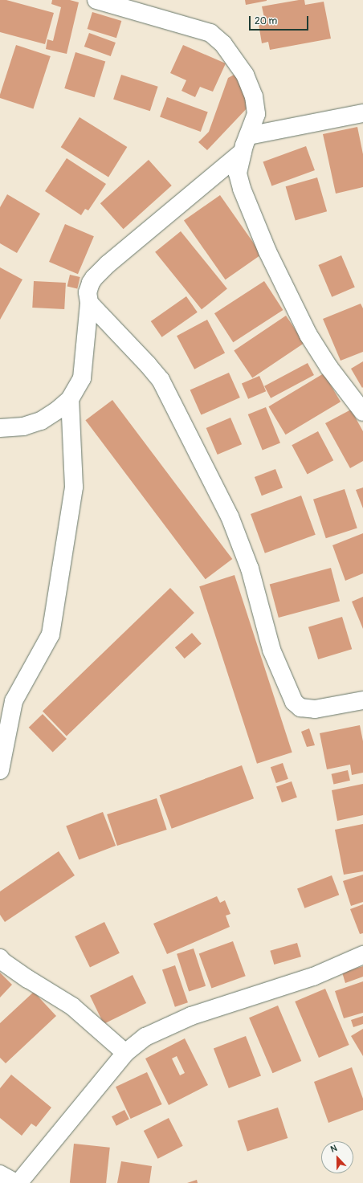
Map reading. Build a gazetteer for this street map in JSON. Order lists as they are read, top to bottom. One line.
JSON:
{"scale_bar":"20 m","north":"top"}
